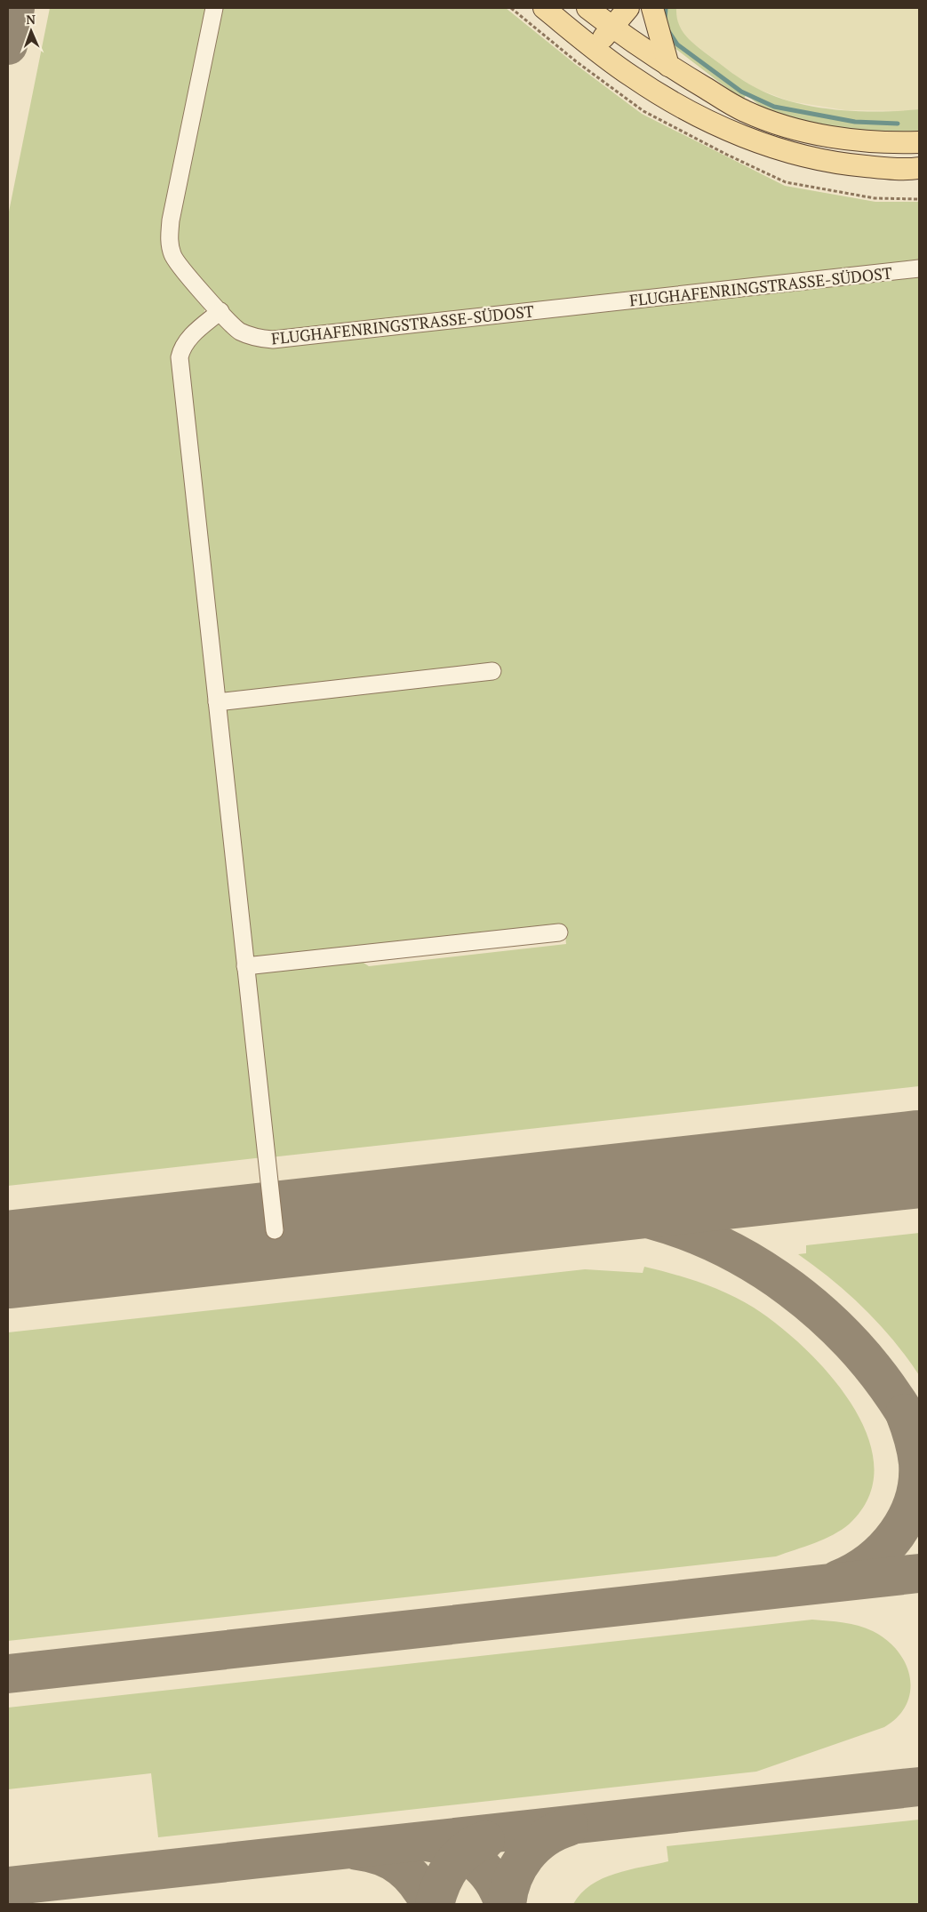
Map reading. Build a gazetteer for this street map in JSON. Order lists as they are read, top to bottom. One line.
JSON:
{"streets":{"lane":["FLUGHAFENRINGSTRASSE-SÜDOST"]},"north":"top"}
